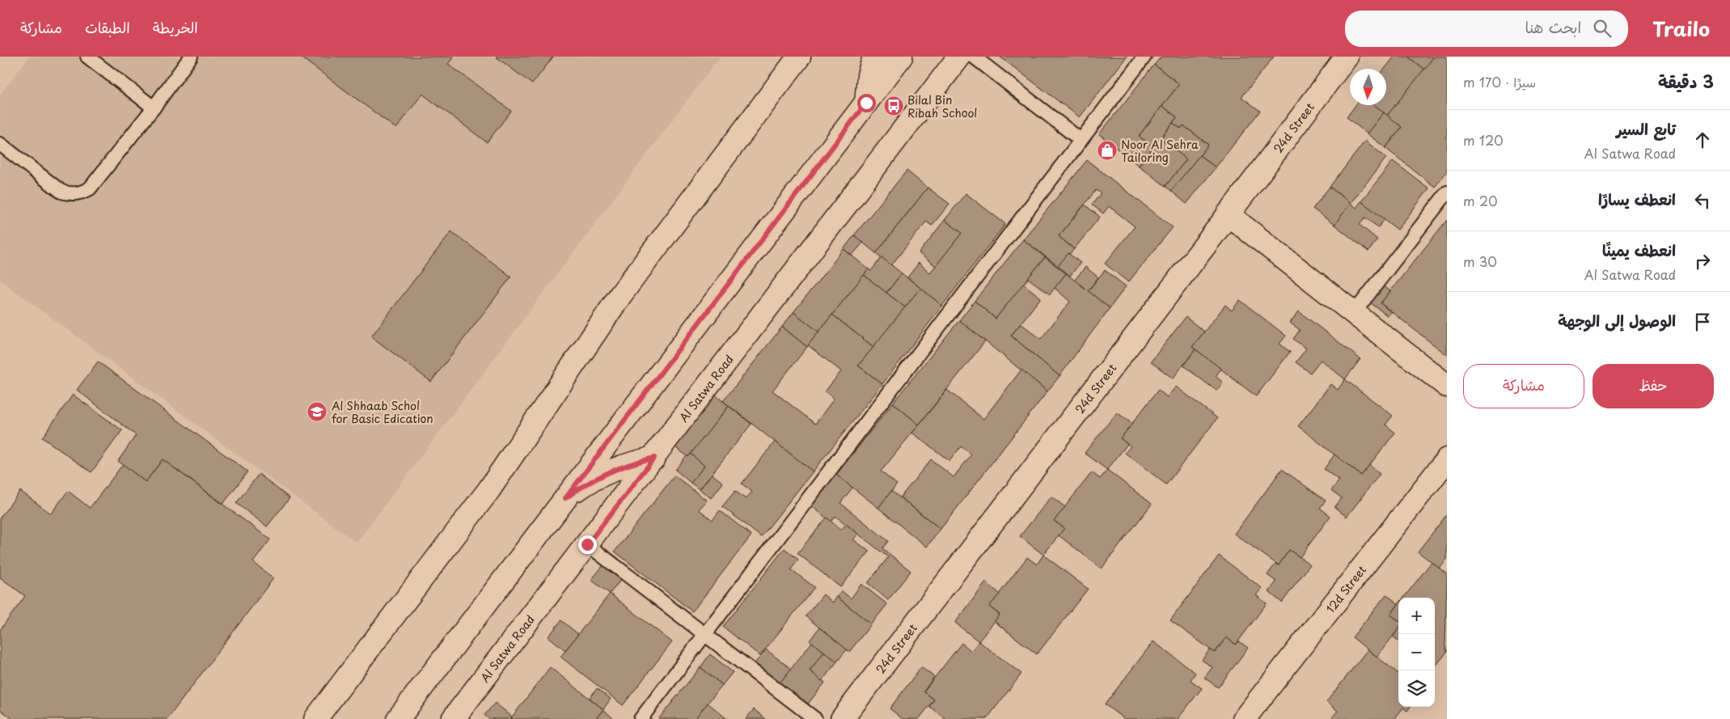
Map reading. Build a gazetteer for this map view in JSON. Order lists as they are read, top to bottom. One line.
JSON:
{"streets":{"street":["24d Street","Al Satwa Road","12d Street"]},"places":{"bus stop":["Bilal Bin Ribah School"],"shop":["Noor Al Sehra Tailoring"],"school or university":["Al Shhaab Schol for Basic Edication"]},"north":"bottom","page":{"header":"Trailo","search":"ابحث هنا","nav":["الخريطة","الطبقات","مشاركة"],"heading":["3 دقيقة","سيرًا · 170 m"],"list":[["تابع السير","Al Satwa Road","120 m"],["انعطف يسارًا","20 m"],["انعطف يمينًا","Al Satwa Road","30 m"],"الوصول إلى الوجهة"],"buttons":["حفظ","مشاركة"],"map_buttons":["+","−"]}}
